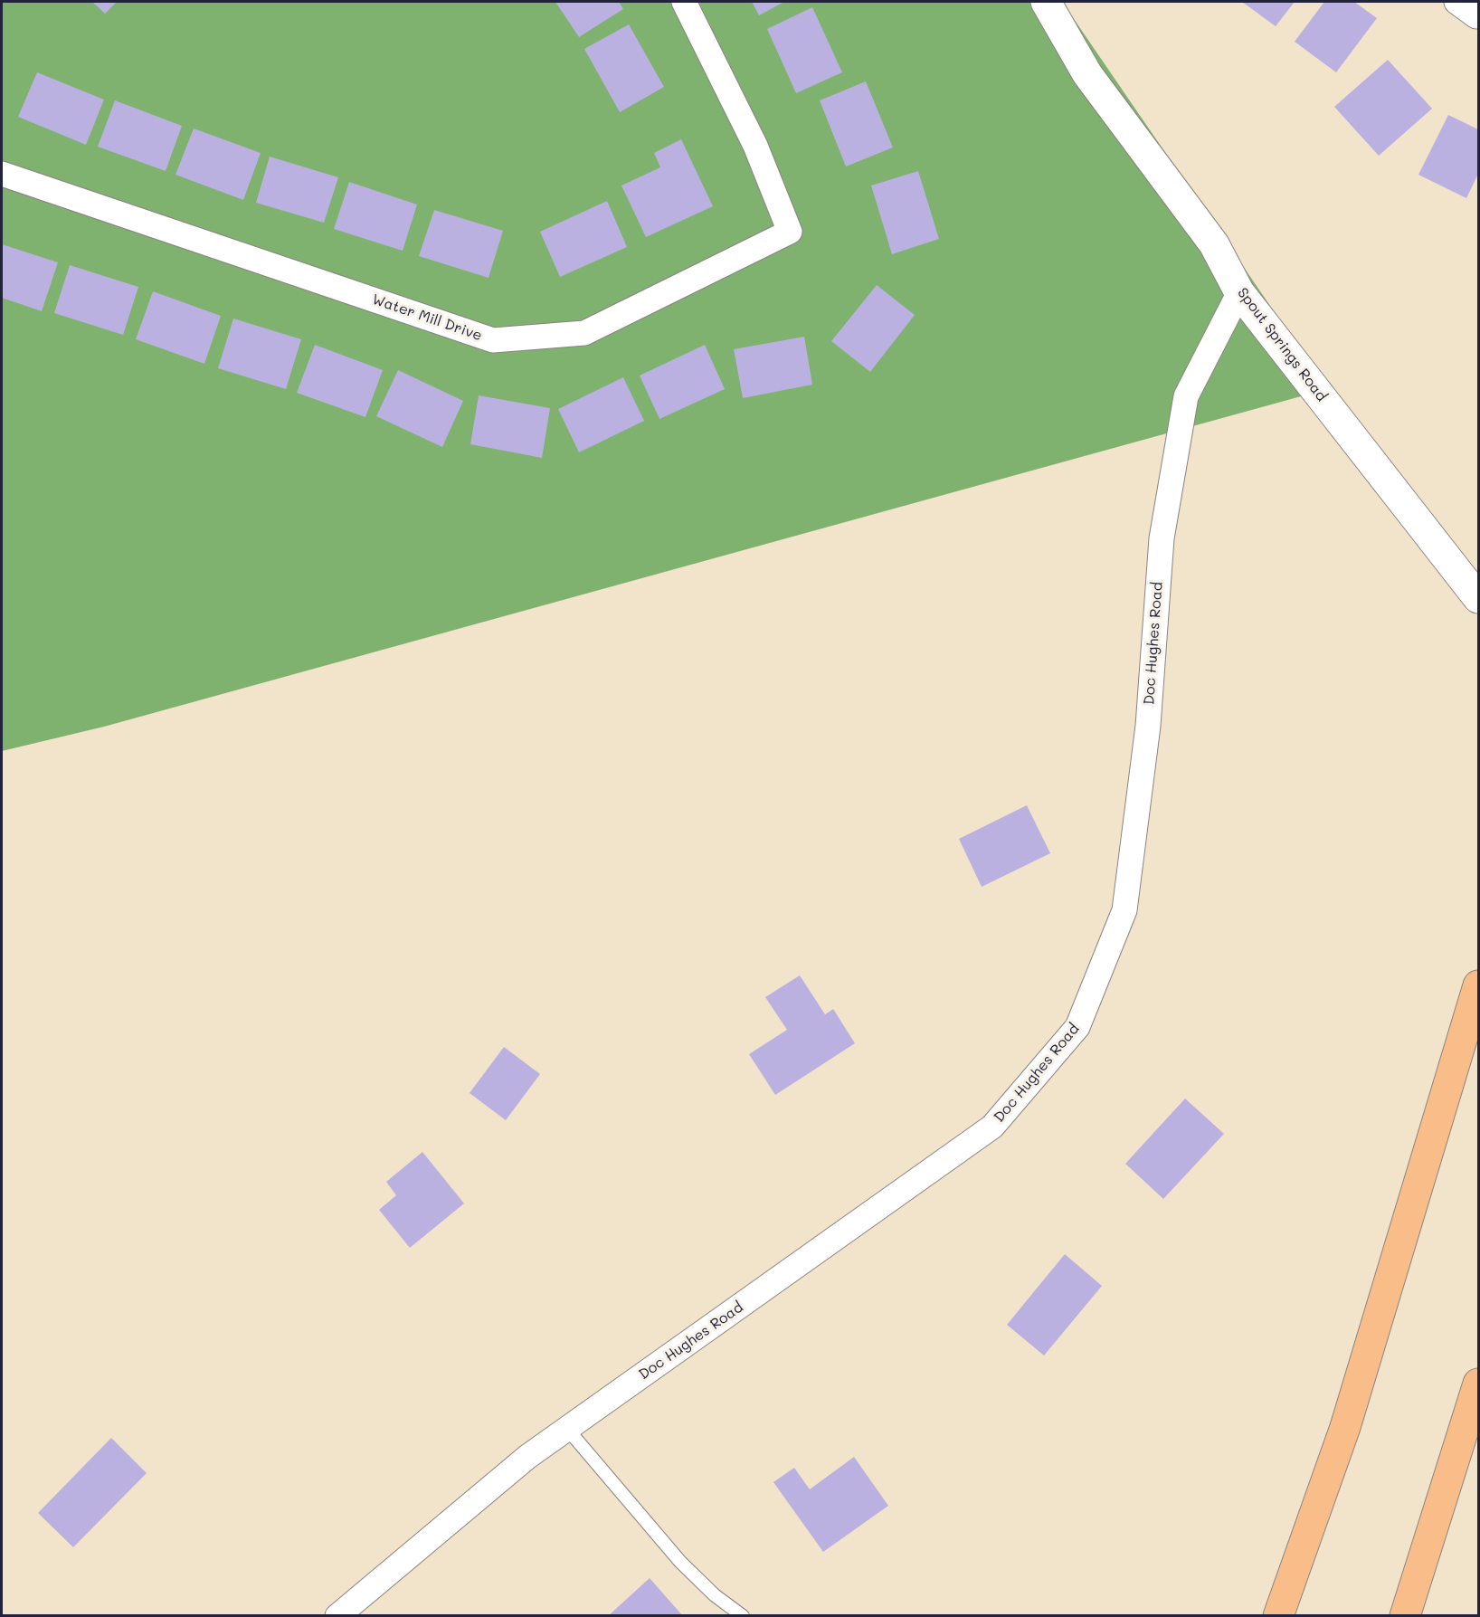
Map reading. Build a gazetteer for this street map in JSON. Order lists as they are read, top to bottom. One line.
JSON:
{"streets":{"street":["Water Mill Drive","Spout Springs Road","Doc Hughes Road"]},"crossings":[["Spout Springs Road","Doc Hughes Road"]]}
